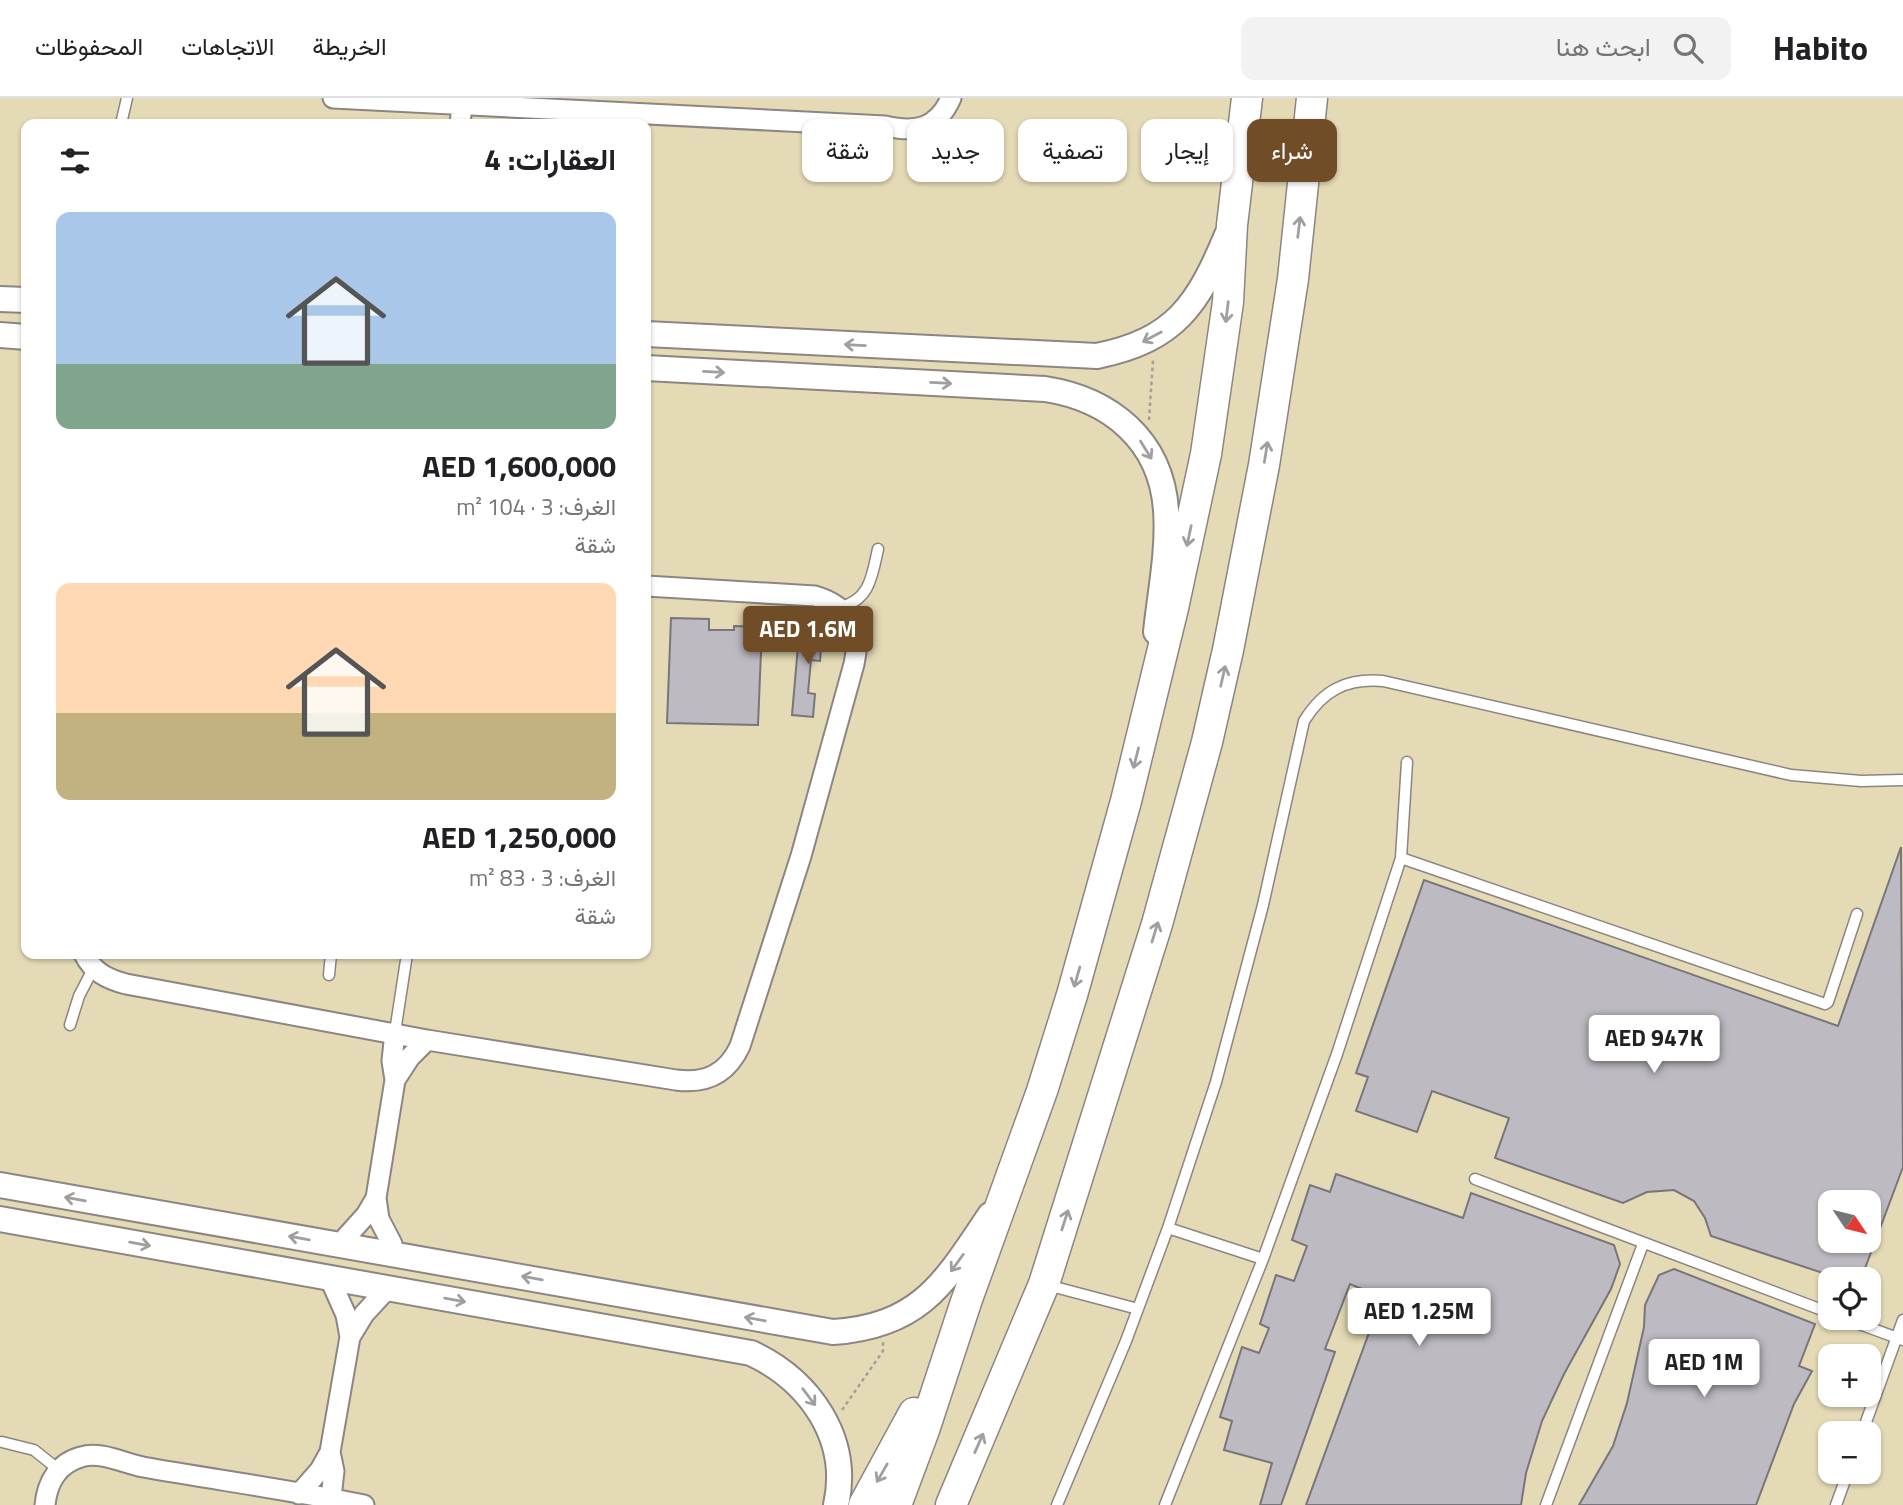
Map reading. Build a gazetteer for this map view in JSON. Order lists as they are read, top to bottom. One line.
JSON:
{"north":"bottom right","page":{"header":"Habito","search":"ابحث هنا","nav":["الخريطة","الاتجاهات","المحفوظات"],"chip":["شراء","إيجار","تصفية","جديد","شقة"],"heading":"العقارات: 4","list":[{"name":"AED 1,600,000","note":"الغرف: 3 · 104 m² · شقة"},{"name":"AED 1,250,000","note":"الغرف: 3 · 83 m² · شقة"}],"price":["AED 1.6M","AED 947K","AED 1.25M","AED 1M"],"map_buttons":["+","−"]}}
